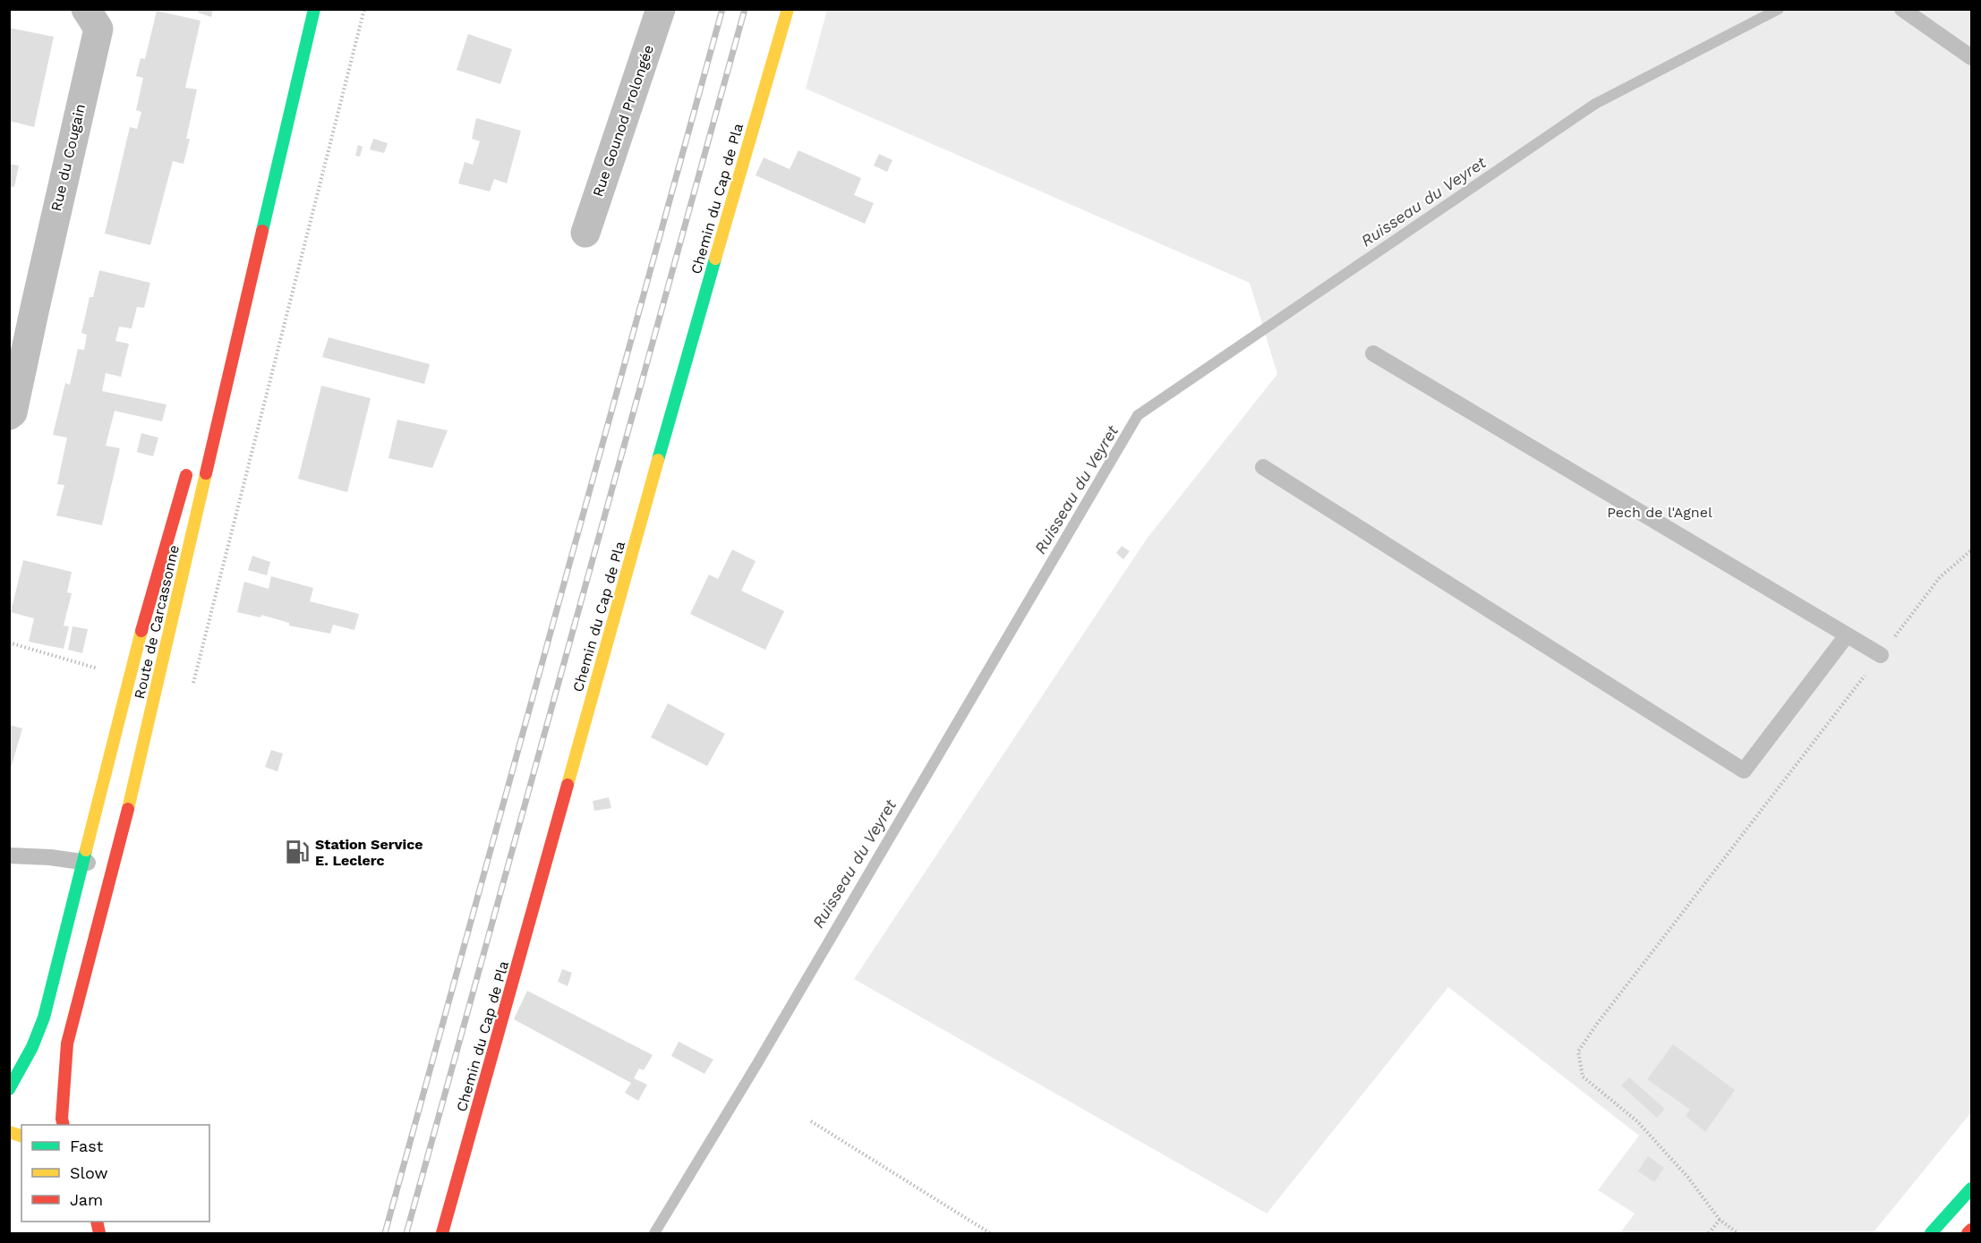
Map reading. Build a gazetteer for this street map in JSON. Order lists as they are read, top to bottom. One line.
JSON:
{"streets":{"main road":["Chemin du Cap de Pla","Route de Carcassonne"],"street":["Rue Gounod Prolongée","Rue du Cougain"]},"water":["Ruisseau du Veyret"],"parks":["Pech de l'Agnel"],"places":{"fuel station":["Station Service E. Leclerc"]},"legend":["Fast","Slow","Jam"]}
